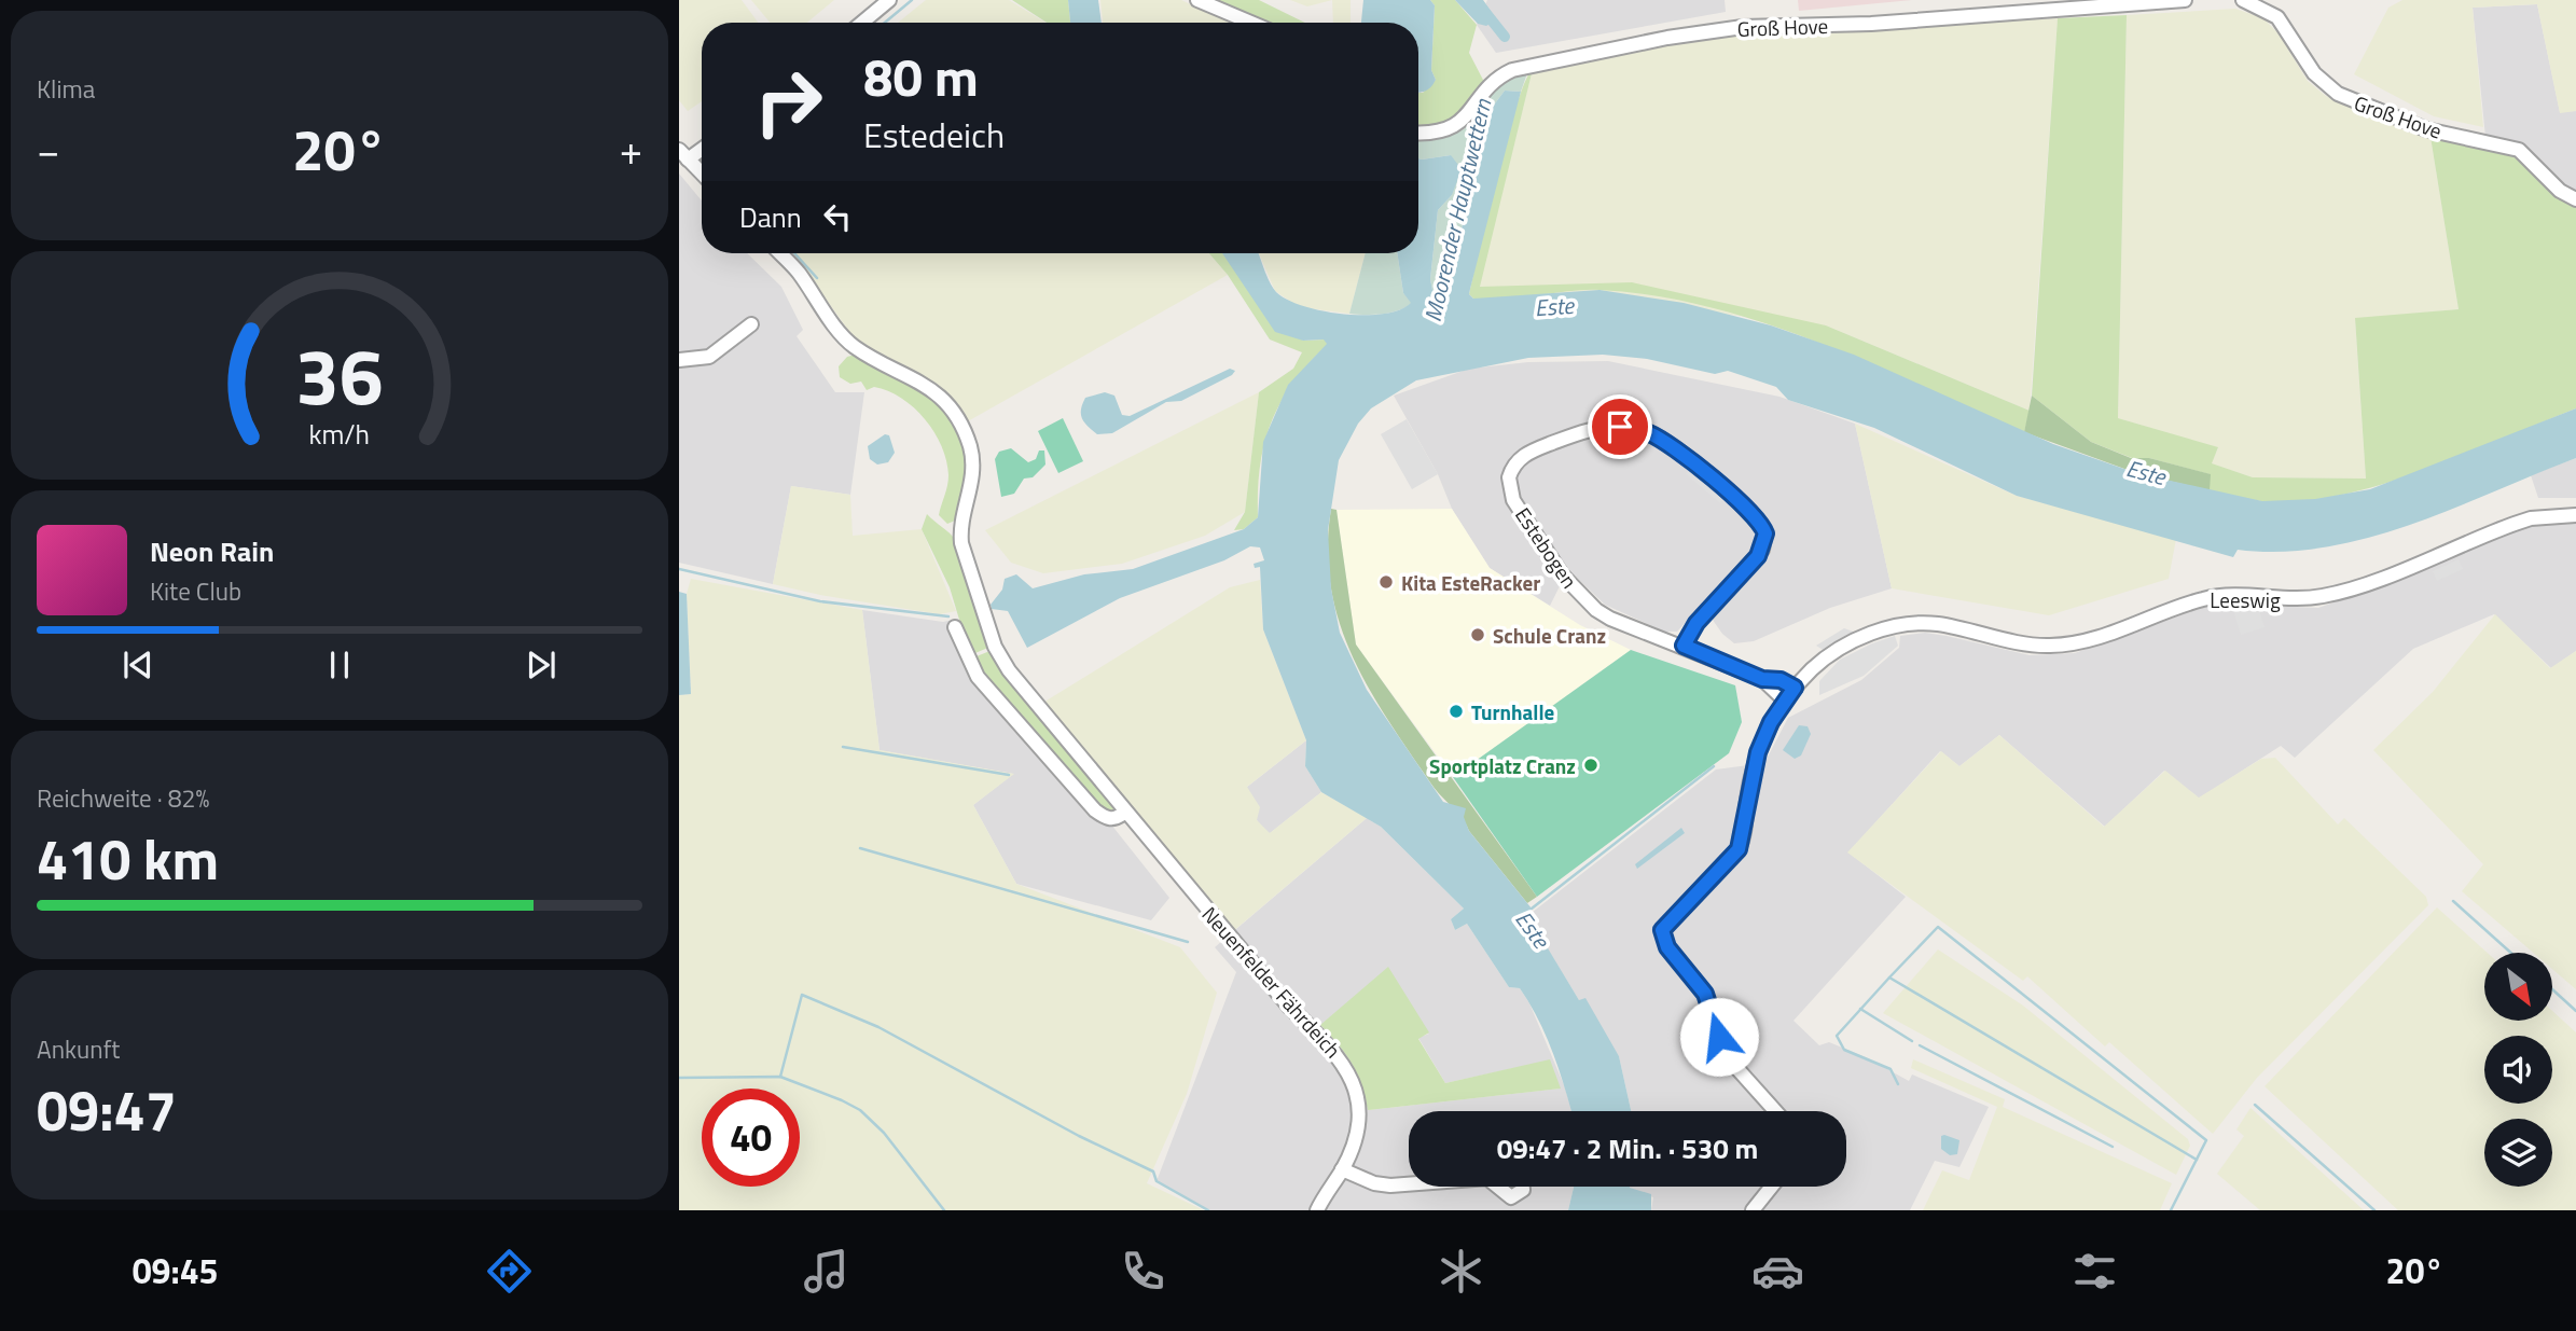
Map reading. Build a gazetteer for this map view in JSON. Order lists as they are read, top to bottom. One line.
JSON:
{"streets":{"street":["Groß Hove","Estebogen","Leeswig","Neuenfelder Fährdeich"]},"crossings":[["Estebogen","Leeswig"]],"water":["Moorender Hauptwettern","Este"],"places":["Kita EsteRacker","Schule Cranz","Turnhalle","Sportplatz Cranz"],"north":"bottom right","page":{"tile":["Klima",["Reichweite · 82%","410 km"],["Ankunft","09:47"]],"turn":["80 m","Estedeich"],"heat":["−","20°","+"],"then":"Dann","song":["Neon Rain","Kite Club"],"limit":"40","trip":"09:47 · 2 Min. · 530 m","tabs":["09:45","20°"],"gauge":["36","km/h"]}}
